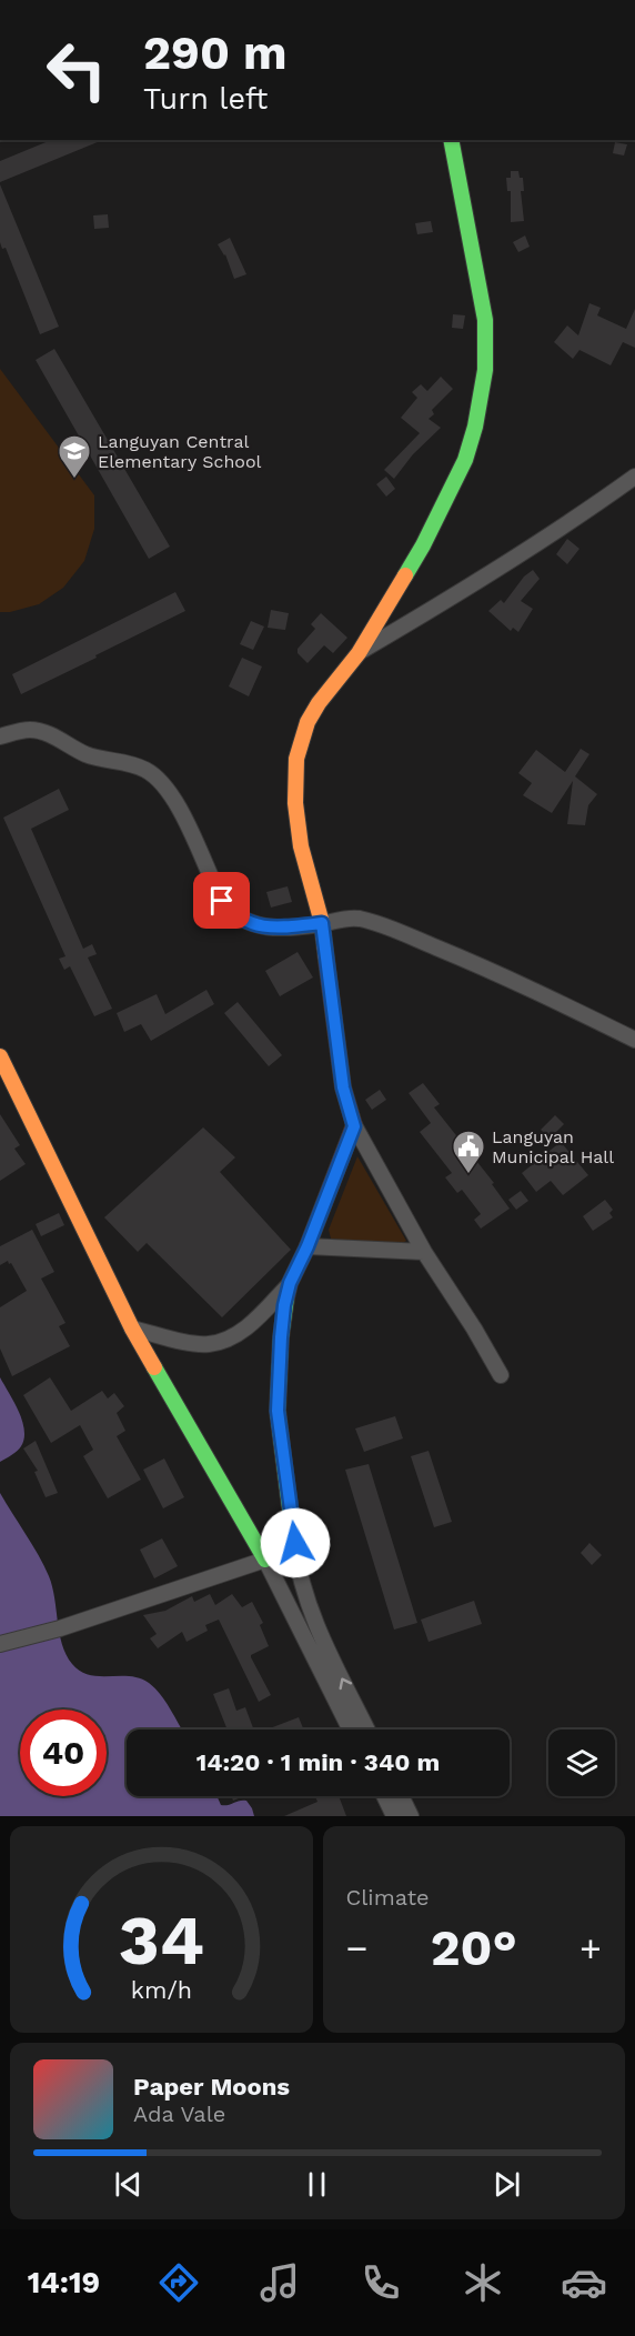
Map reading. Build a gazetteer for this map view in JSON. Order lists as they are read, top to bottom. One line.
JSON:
{"places":{"school or university":["Languyan Central Elementary School"],"public building":["Languyan Municipal Hall"]},"page":{"turn":["290 m","Turn left"],"limit":"40","trip":"14:20 · 1 min · 340 m","tile":"Climate","heat":["−","20°","+"],"song":["Paper Moons","Ada Vale"],"tabs":"14:19","gauge":["34","km/h"]}}
